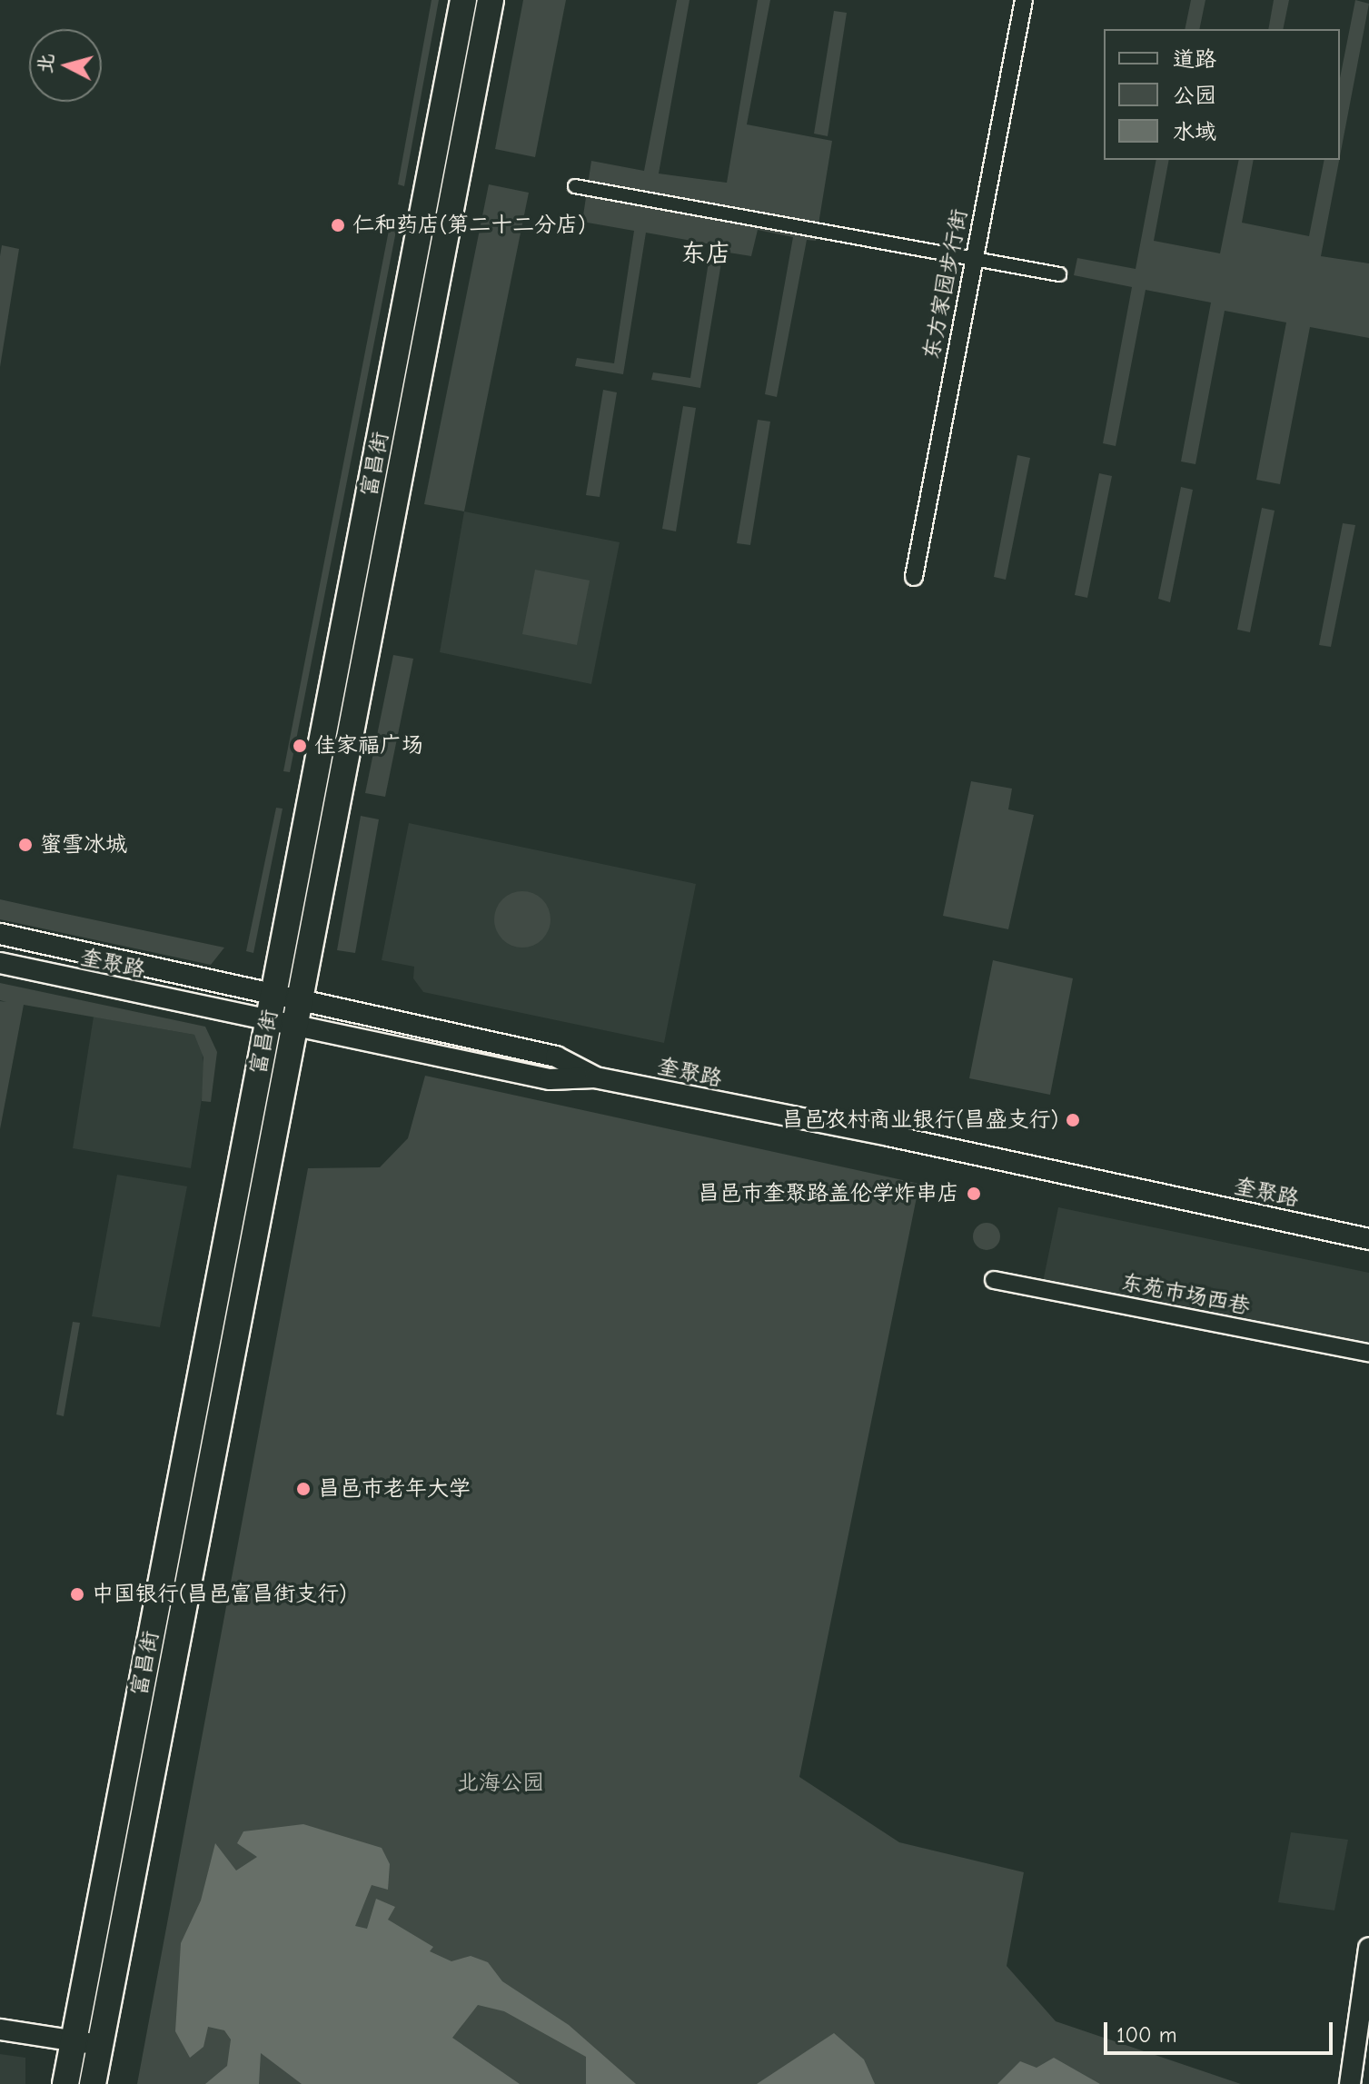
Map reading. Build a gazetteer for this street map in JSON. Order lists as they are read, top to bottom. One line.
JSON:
{"streets":{"main road":["富昌街"],"street":["东方家园步行街","奎聚路","东苑市场西巷"]},"crossings":[["富昌街","奎聚路"]],"districts":["东店"],"parks":["北海公园"],"places":["仁和药店(第二十二分店)","佳家福广场","蜜雪冰城","昌邑农村商业银行(昌盛支行)","昌邑市奎聚路盖伦学炸串店","昌邑市老年大学","中国银行(昌邑富昌街支行)"],"legend":["道路","公园","水域"],"scale_bar":"100 m","north":"left"}
